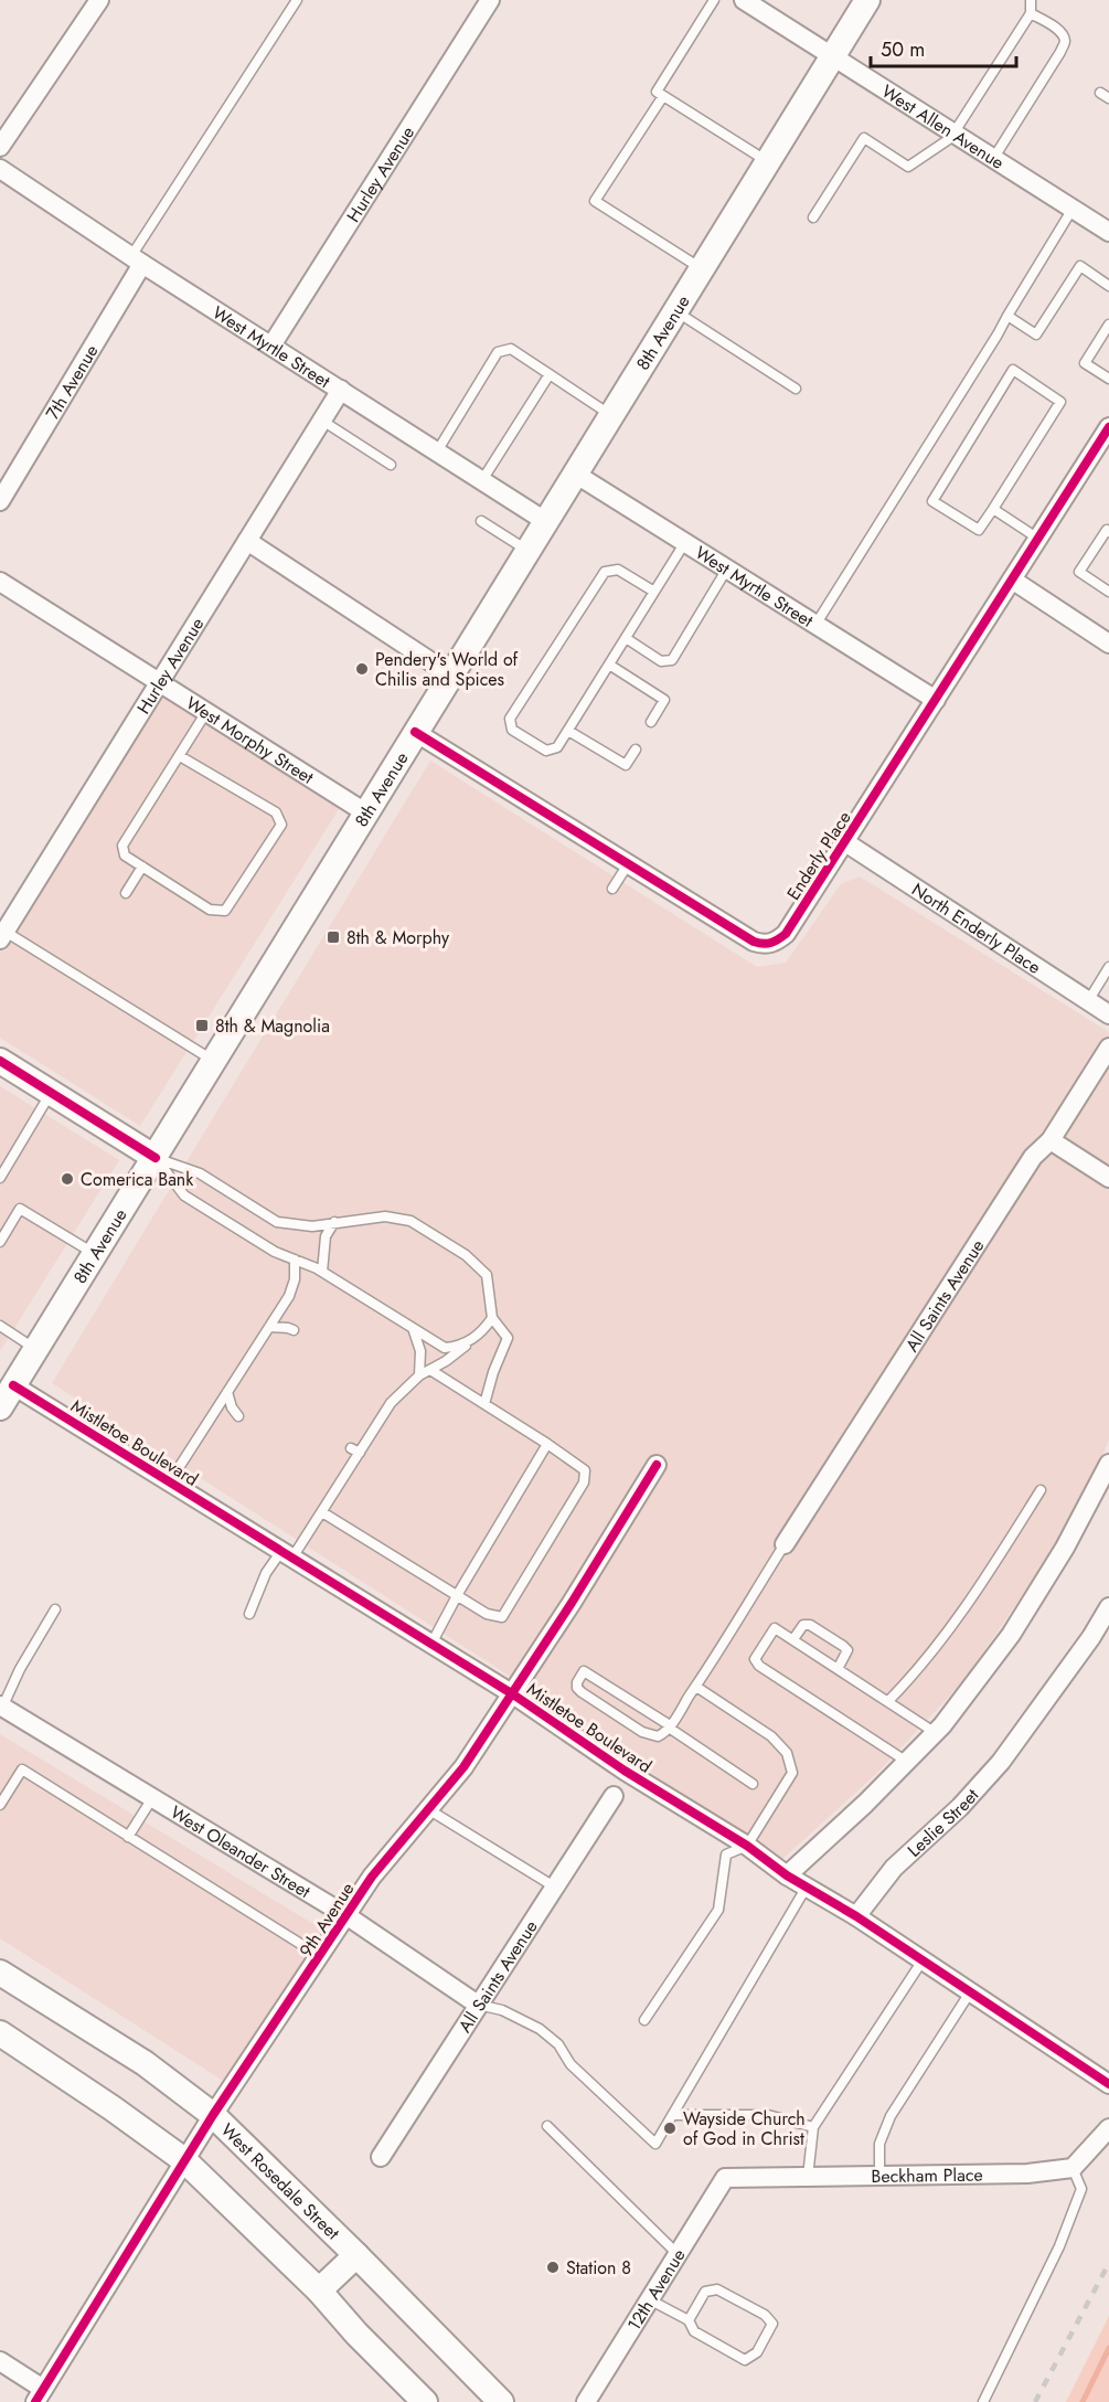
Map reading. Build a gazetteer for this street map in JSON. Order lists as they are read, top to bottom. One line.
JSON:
{"streets":{"main road":["8th Avenue","West Rosedale Street"],"street":["West Allen Avenue","Hurley Avenue","West Myrtle Street","7th Avenue","West Morphy Street","Enderly Place","North Enderly Place","All Saints Avenue","Mistletoe Boulevard","Leslie Street","West Oleander Street","9th Avenue","Beckham Place","12th Avenue"]},"crossings":[["West Allen Avenue","8th Avenue"],["Hurley Avenue","West Myrtle Street"],["Hurley Avenue","West Morphy Street"],["8th Avenue","West Myrtle Street"],["8th Avenue","West Morphy Street"],["8th Avenue","Enderly Place"],["8th Avenue","Mistletoe Boulevard"],["West Myrtle Street","7th Avenue"],["West Myrtle Street","Enderly Place"],["Enderly Place","North Enderly Place"],["All Saints Avenue","West Oleander Street"],["Mistletoe Boulevard","Leslie Street"],["Mistletoe Boulevard","9th Avenue"],["West Oleander Street","9th Avenue"],["9th Avenue","West Rosedale Street"],["Beckham Place","12th Avenue"]],"places":{"other":["Pendery's World of Chilis and Spices","Comerica Bank","Wayside Church of God in Christ","Station 8"],"transit":["8th & Morphy","8th & Magnolia"]},"scale_bar":"50 m"}
